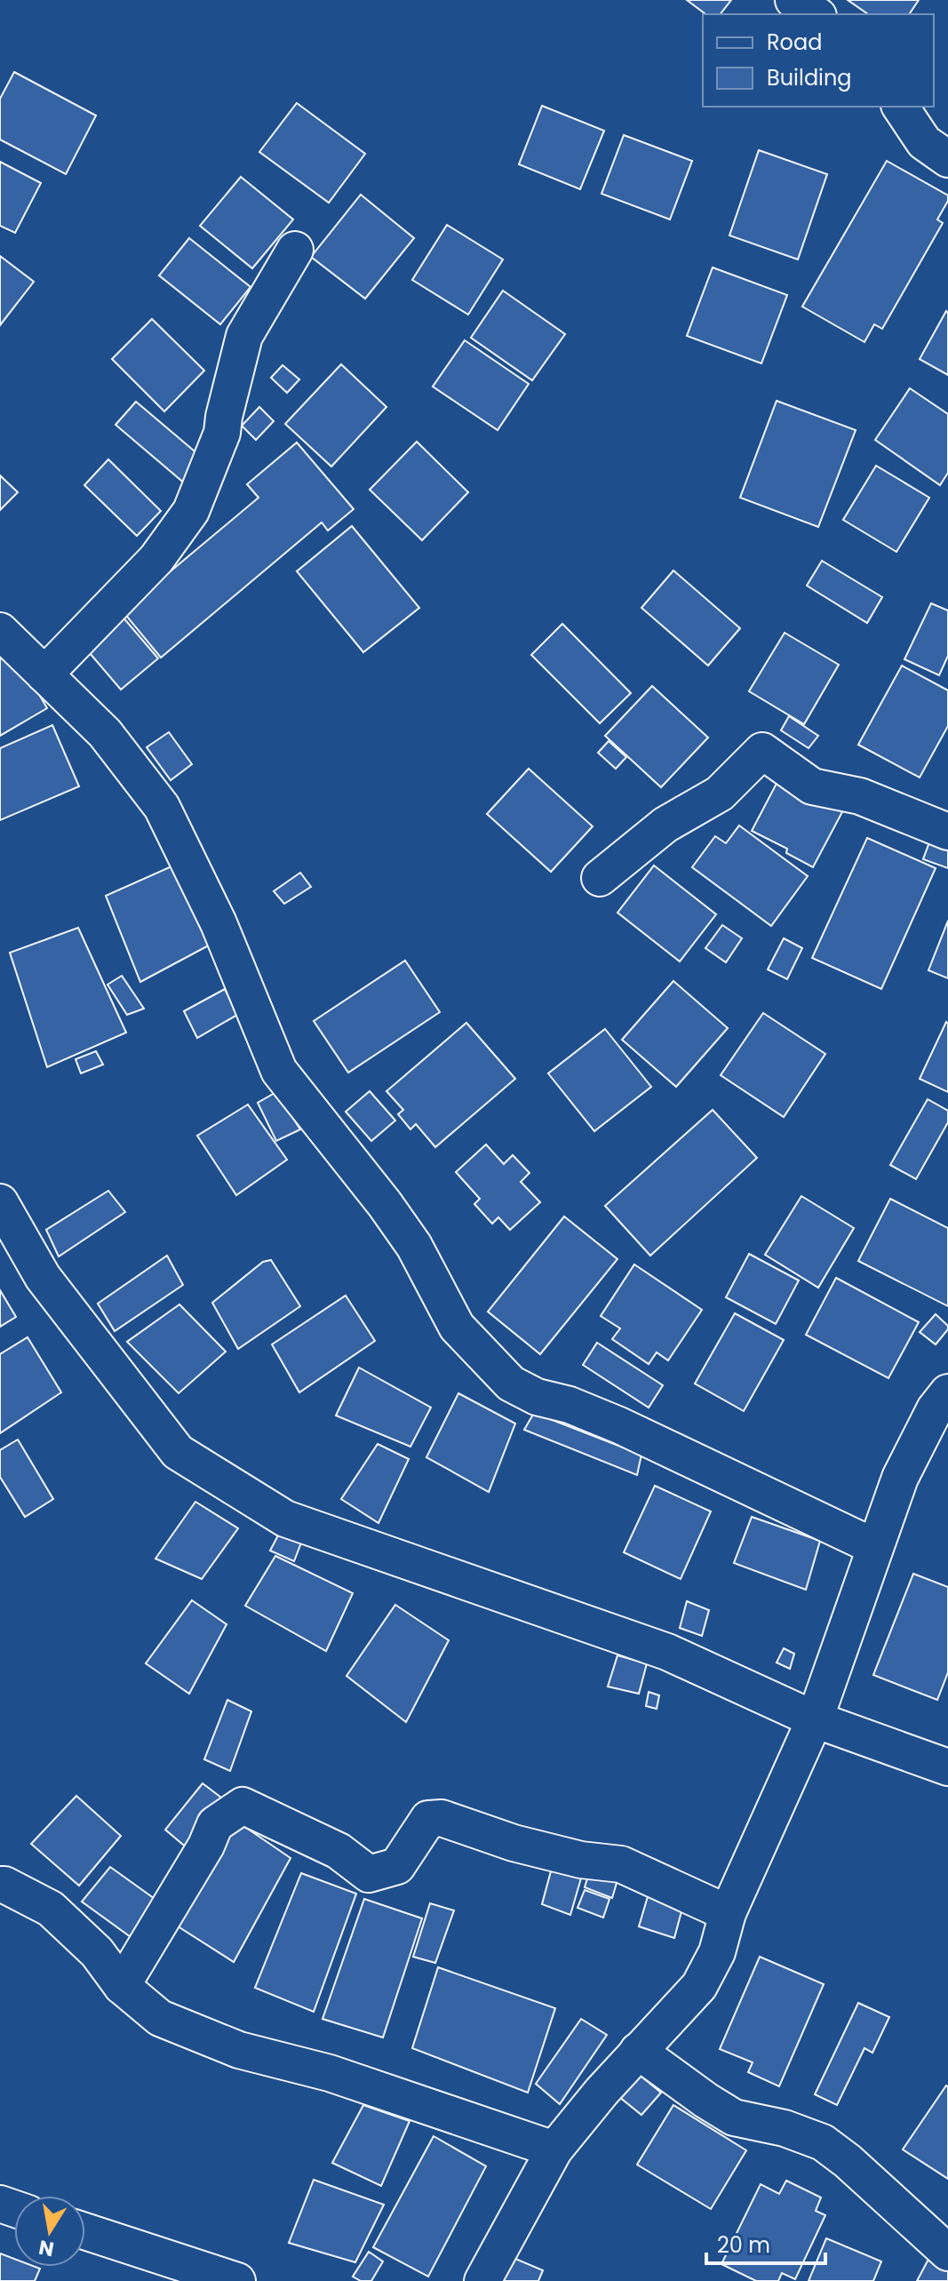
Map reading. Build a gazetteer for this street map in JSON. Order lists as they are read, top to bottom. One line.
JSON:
{"legend":["Road","Building"],"scale_bar":"20 m","north":"bottom"}
